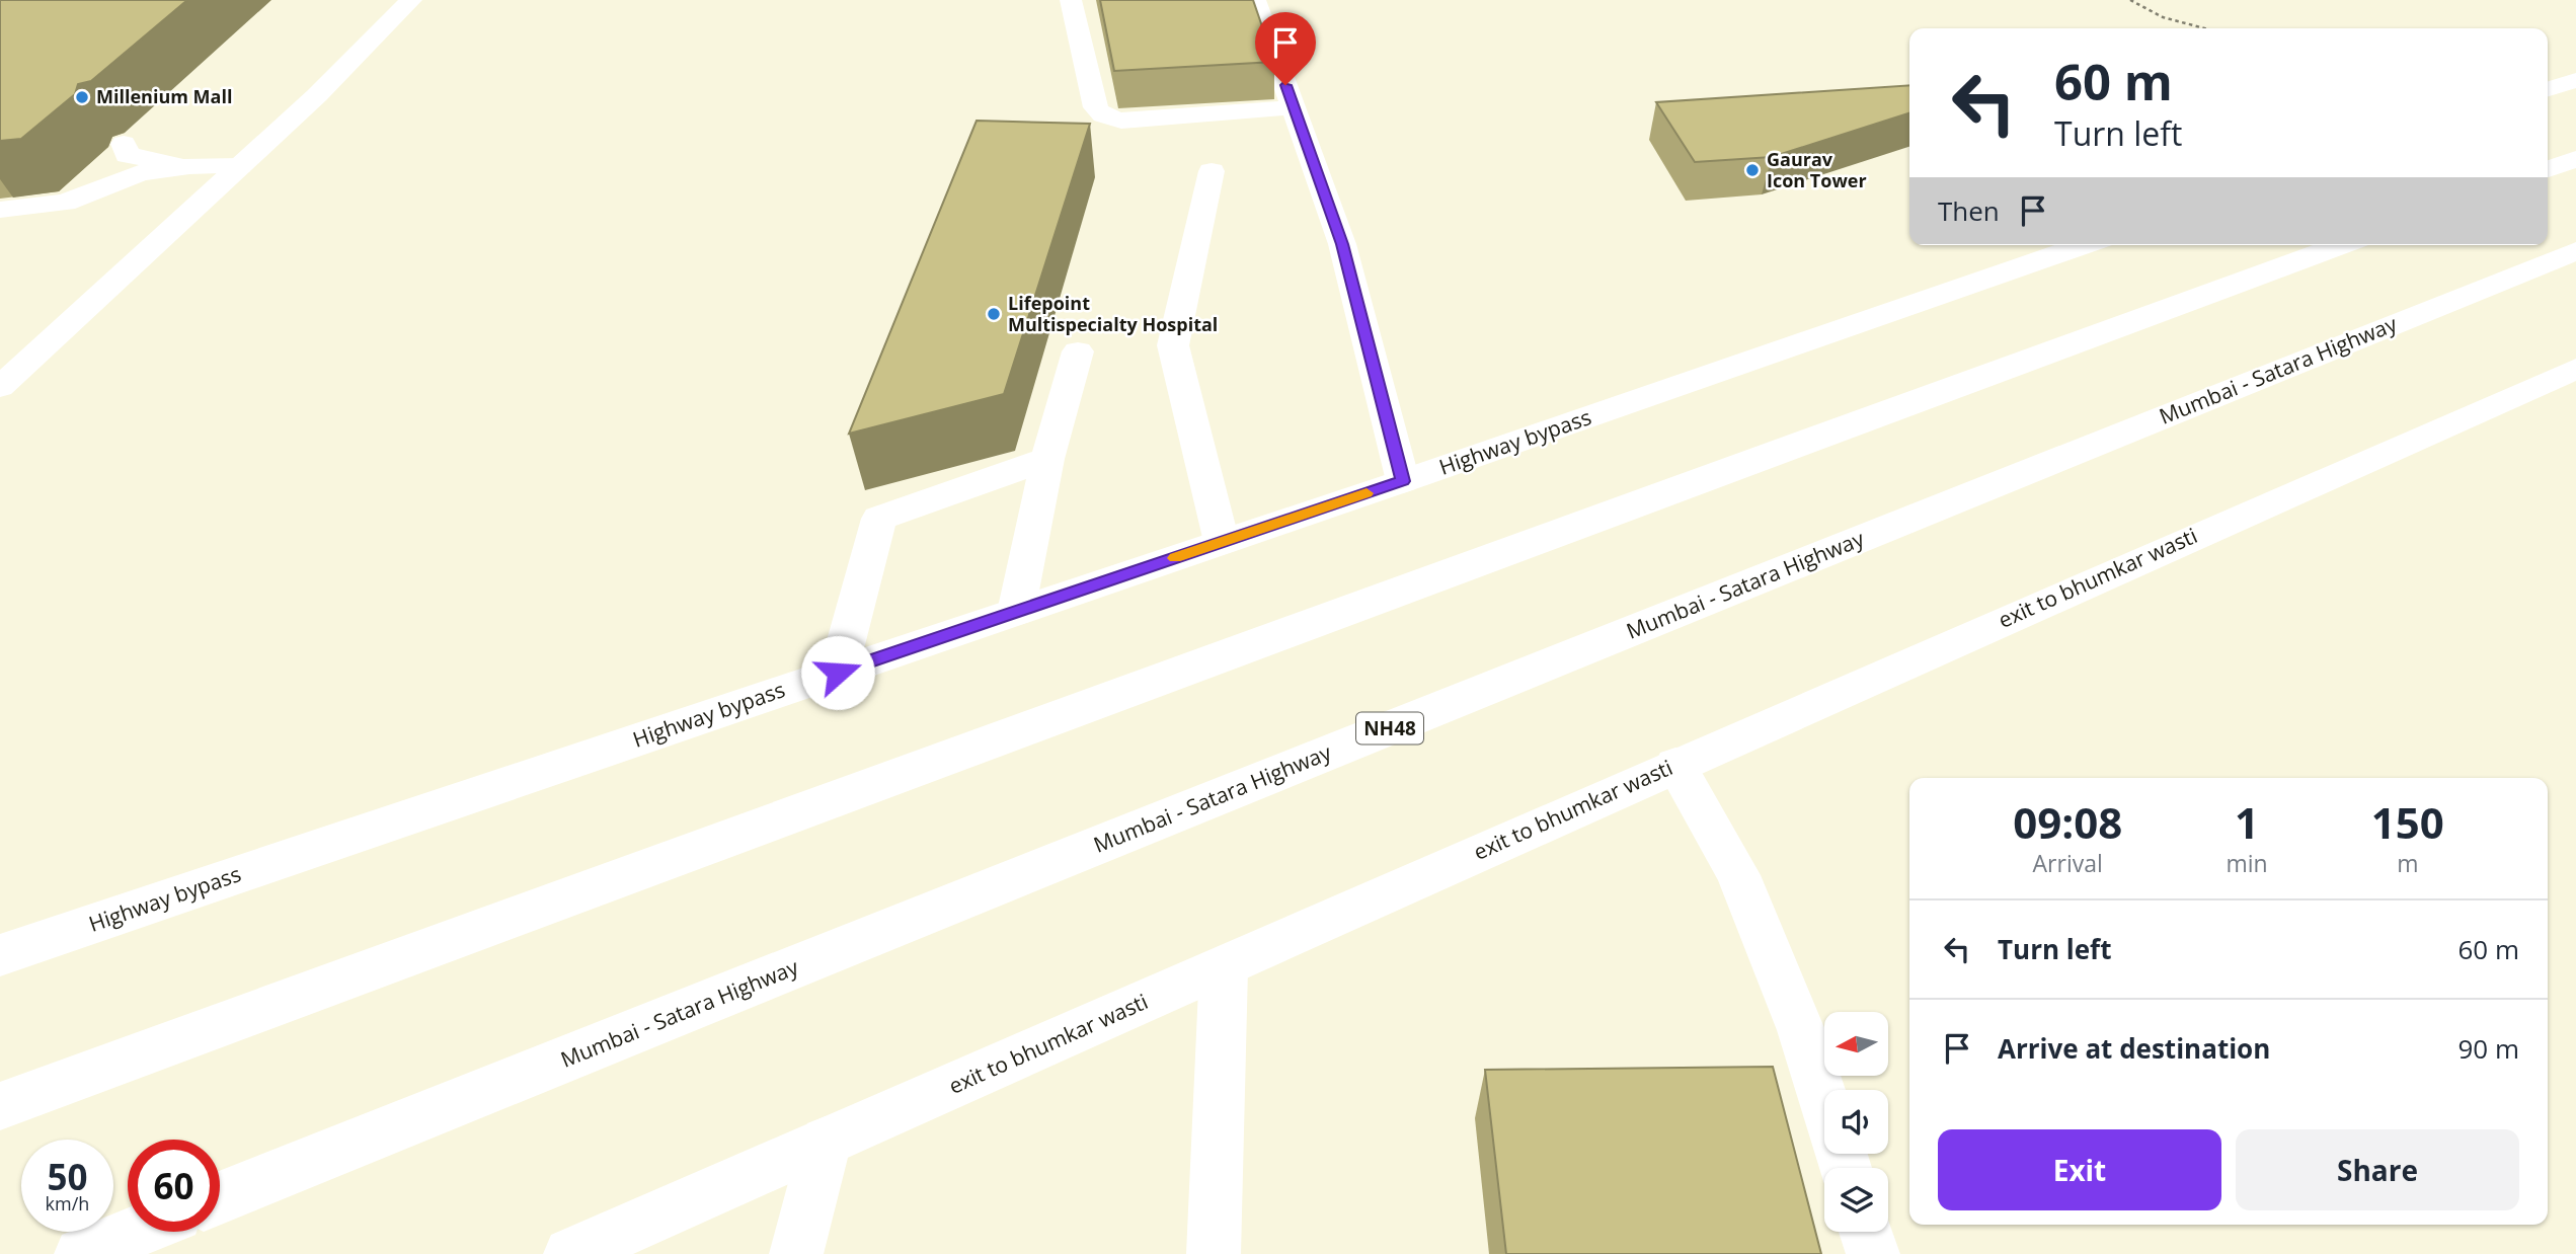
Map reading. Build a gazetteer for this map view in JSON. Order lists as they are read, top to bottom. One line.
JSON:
{"streets":{"main road":["Mumbai - Satara Highway","Highway bypass","exit to bhumkar wasti","NH48"]},"places":["Millenium Mall","Gaurav Icon Tower","Lifepoint Multispecialty Hospital"],"north":"left","page":{"turn":["60 m","Turn left"],"then":"Then","eta":["09:08","Arrival","1","min","150","m"],"list":[{"name":"Turn left","value":"60 m"},{"name":"Arrive at destination","value":"90 m"}],"buttons":["Exit","Share"],"speed":"50 km/h","limit":"60"}}
